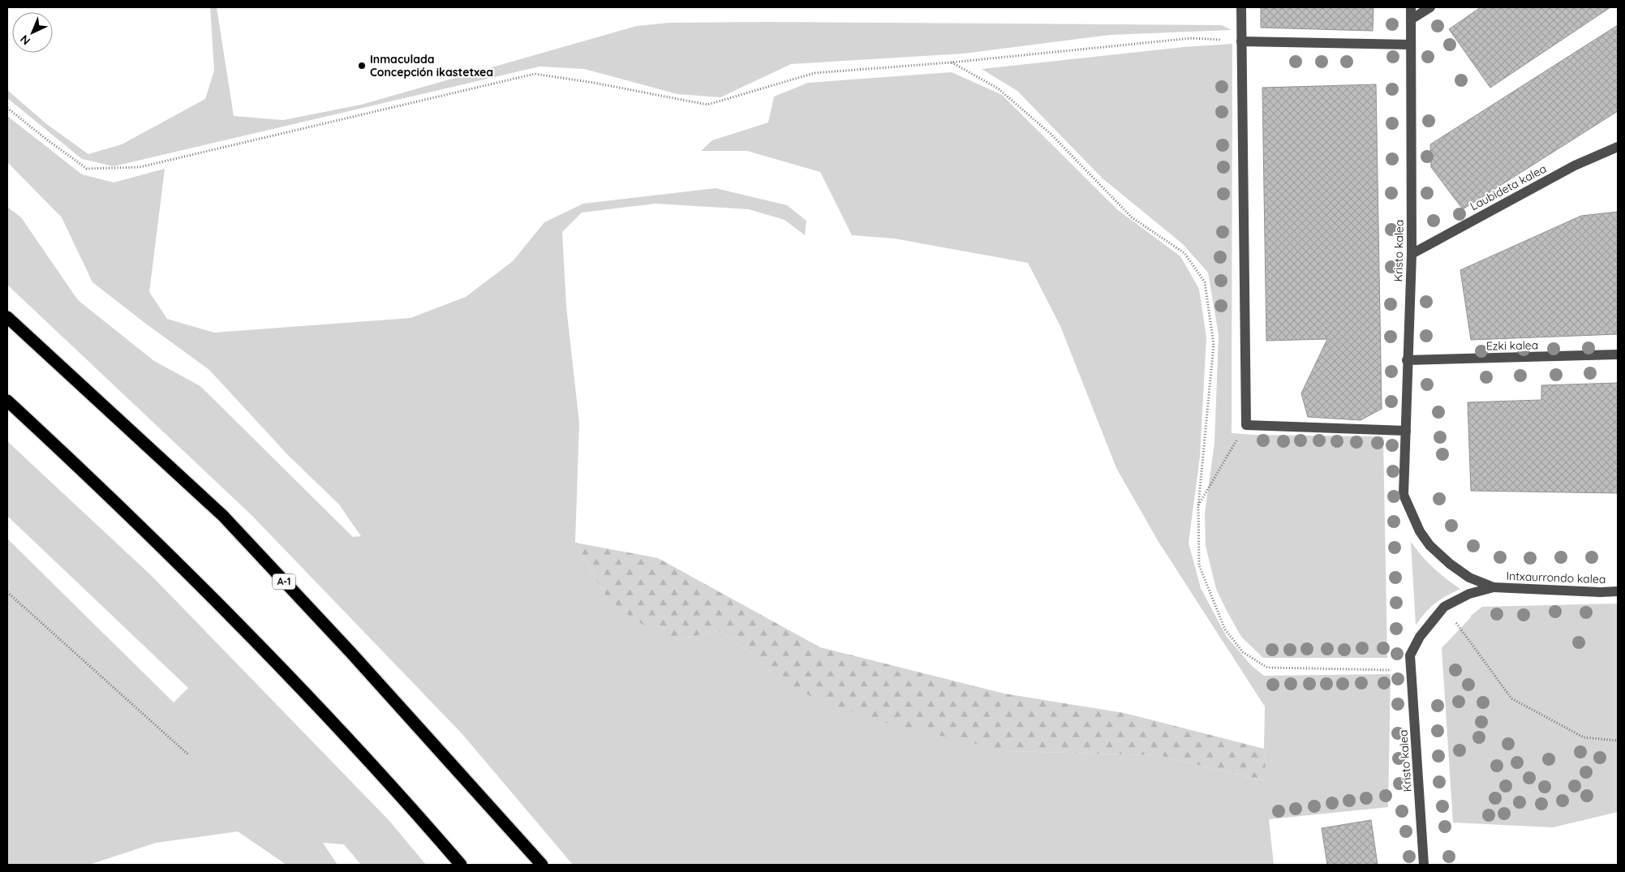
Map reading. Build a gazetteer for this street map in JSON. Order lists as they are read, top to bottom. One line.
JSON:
{"streets":{"highway":["A-1"],"street":["Laubideta kalea","Kristo kalea","Ezki kalea","Intxaurrondo kalea"]},"crossings":[["Laubideta kalea","Kristo kalea"],["Kristo kalea","Ezki kalea"],["Kristo kalea","Intxaurrondo kalea"]],"places":["Inmaculada Concepción ikastetxea"],"north":"bottom left"}
